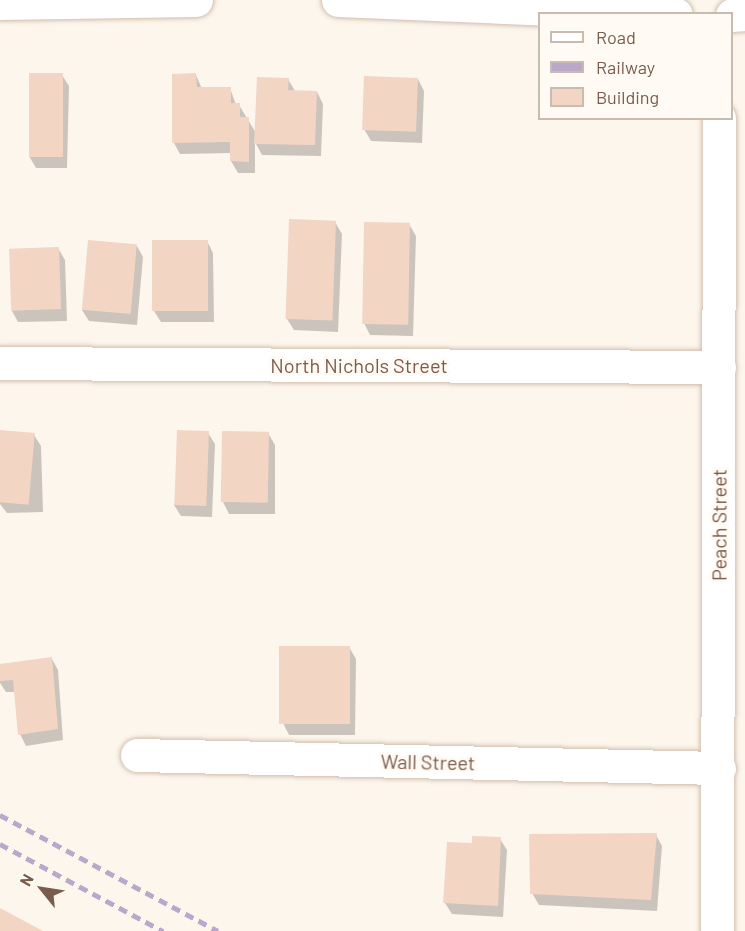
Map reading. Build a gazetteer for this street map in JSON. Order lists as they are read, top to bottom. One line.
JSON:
{"streets":{"street":["North Nichols Street","Peach Street","Wall Street"]},"crossings":[["North Nichols Street","Peach Street"],["Peach Street","Wall Street"]],"legend":["Road","Railway","Building"],"north":"top left"}
